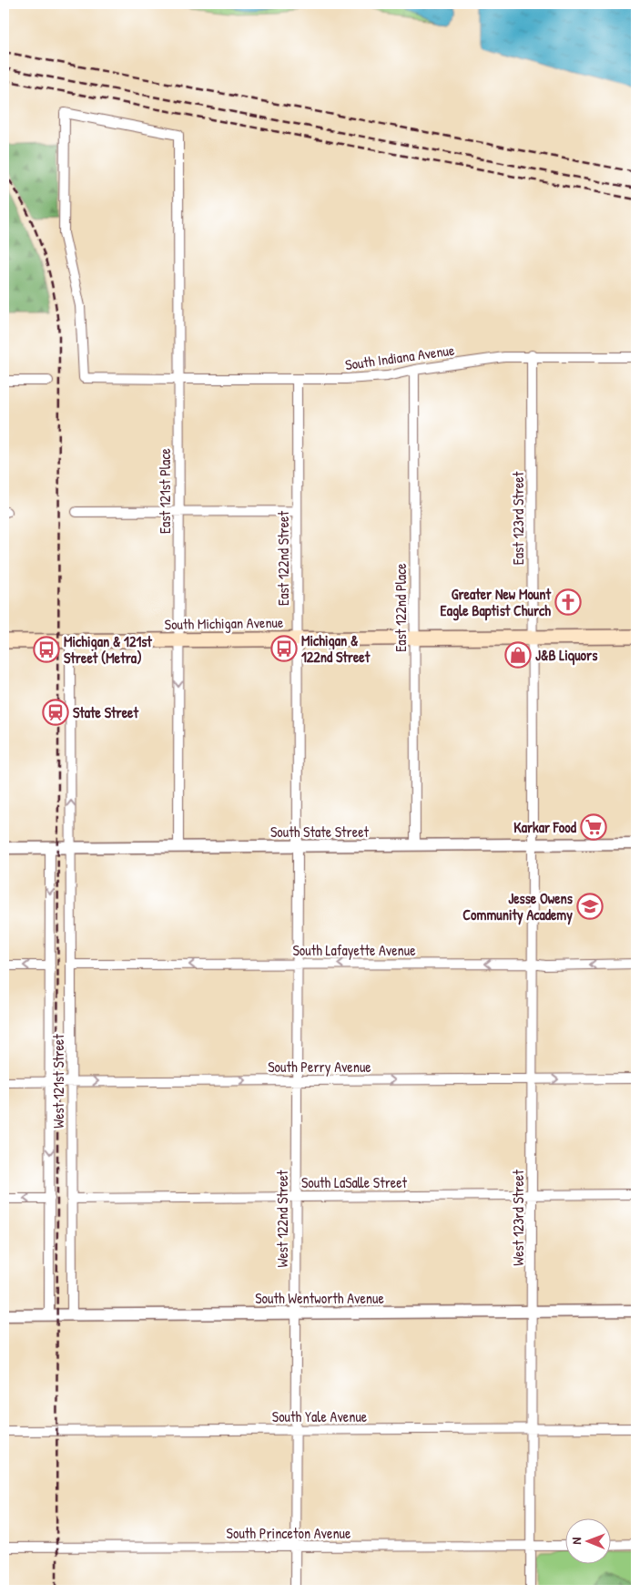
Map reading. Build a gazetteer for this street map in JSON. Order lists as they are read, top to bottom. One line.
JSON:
{"streets":{"main road":["South Michigan Avenue"],"street":["South Indiana Avenue","East 121st Place","East 123rd Street","East 122nd Street","East 122nd Place","South State Street","South Lafayette Avenue","South Perry Avenue","West 121st Street","South LaSalle Street","West 123rd Street","West 122nd Street","South Wentworth Avenue","South Yale Avenue","South Princeton Avenue"]},"crossings":[["South Indiana Avenue","East 121st Place"],["South Indiana Avenue","East 123rd Street"],["South Indiana Avenue","East 122nd Street"],["South Indiana Avenue","East 122nd Place"],["East 121st Place","South Michigan Avenue"],["East 121st Place","South State Street"],["East 123rd Street","South Michigan Avenue"],["East 123rd Street","South State Street"],["East 123rd Street","West 123rd Street"],["East 122nd Street","South Michigan Avenue"],["East 122nd Street","South State Street"],["East 122nd Street","West 122nd Street"],["East 122nd Place","South Michigan Avenue"],["East 122nd Place","South State Street"],["South Michigan Avenue","West 121st Street"],["South State Street","West 121st Street"],["South State Street","West 123rd Street"],["South State Street","West 122nd Street"],["South Lafayette Avenue","West 121st Street"],["South Lafayette Avenue","West 123rd Street"],["South Lafayette Avenue","West 122nd Street"],["South Perry Avenue","West 121st Street"],["South Perry Avenue","West 123rd Street"],["South Perry Avenue","West 122nd Street"],["West 121st Street","South LaSalle Street"],["West 121st Street","South Wentworth Avenue"],["South LaSalle Street","West 123rd Street"],["South LaSalle Street","West 122nd Street"],["West 123rd Street","South Wentworth Avenue"],["West 123rd Street","South Yale Avenue"],["West 123rd Street","South Princeton Avenue"],["West 122nd Street","South Wentworth Avenue"],["West 122nd Street","South Yale Avenue"],["West 122nd Street","South Princeton Avenue"]],"one_way":["South Lafayette Avenue","South Perry Avenue"],"places":{"church":["Greater New Mount Eagle Baptist Church"],"bus stop":["Michigan & 122nd Street","Michigan & 121st Street (Metra)"],"shop":["J&B Liquors"],"station":["State Street"],"supermarket":["Karkar Food"],"school or university":["Jesse Owens Community Academy"]},"north":"left"}
